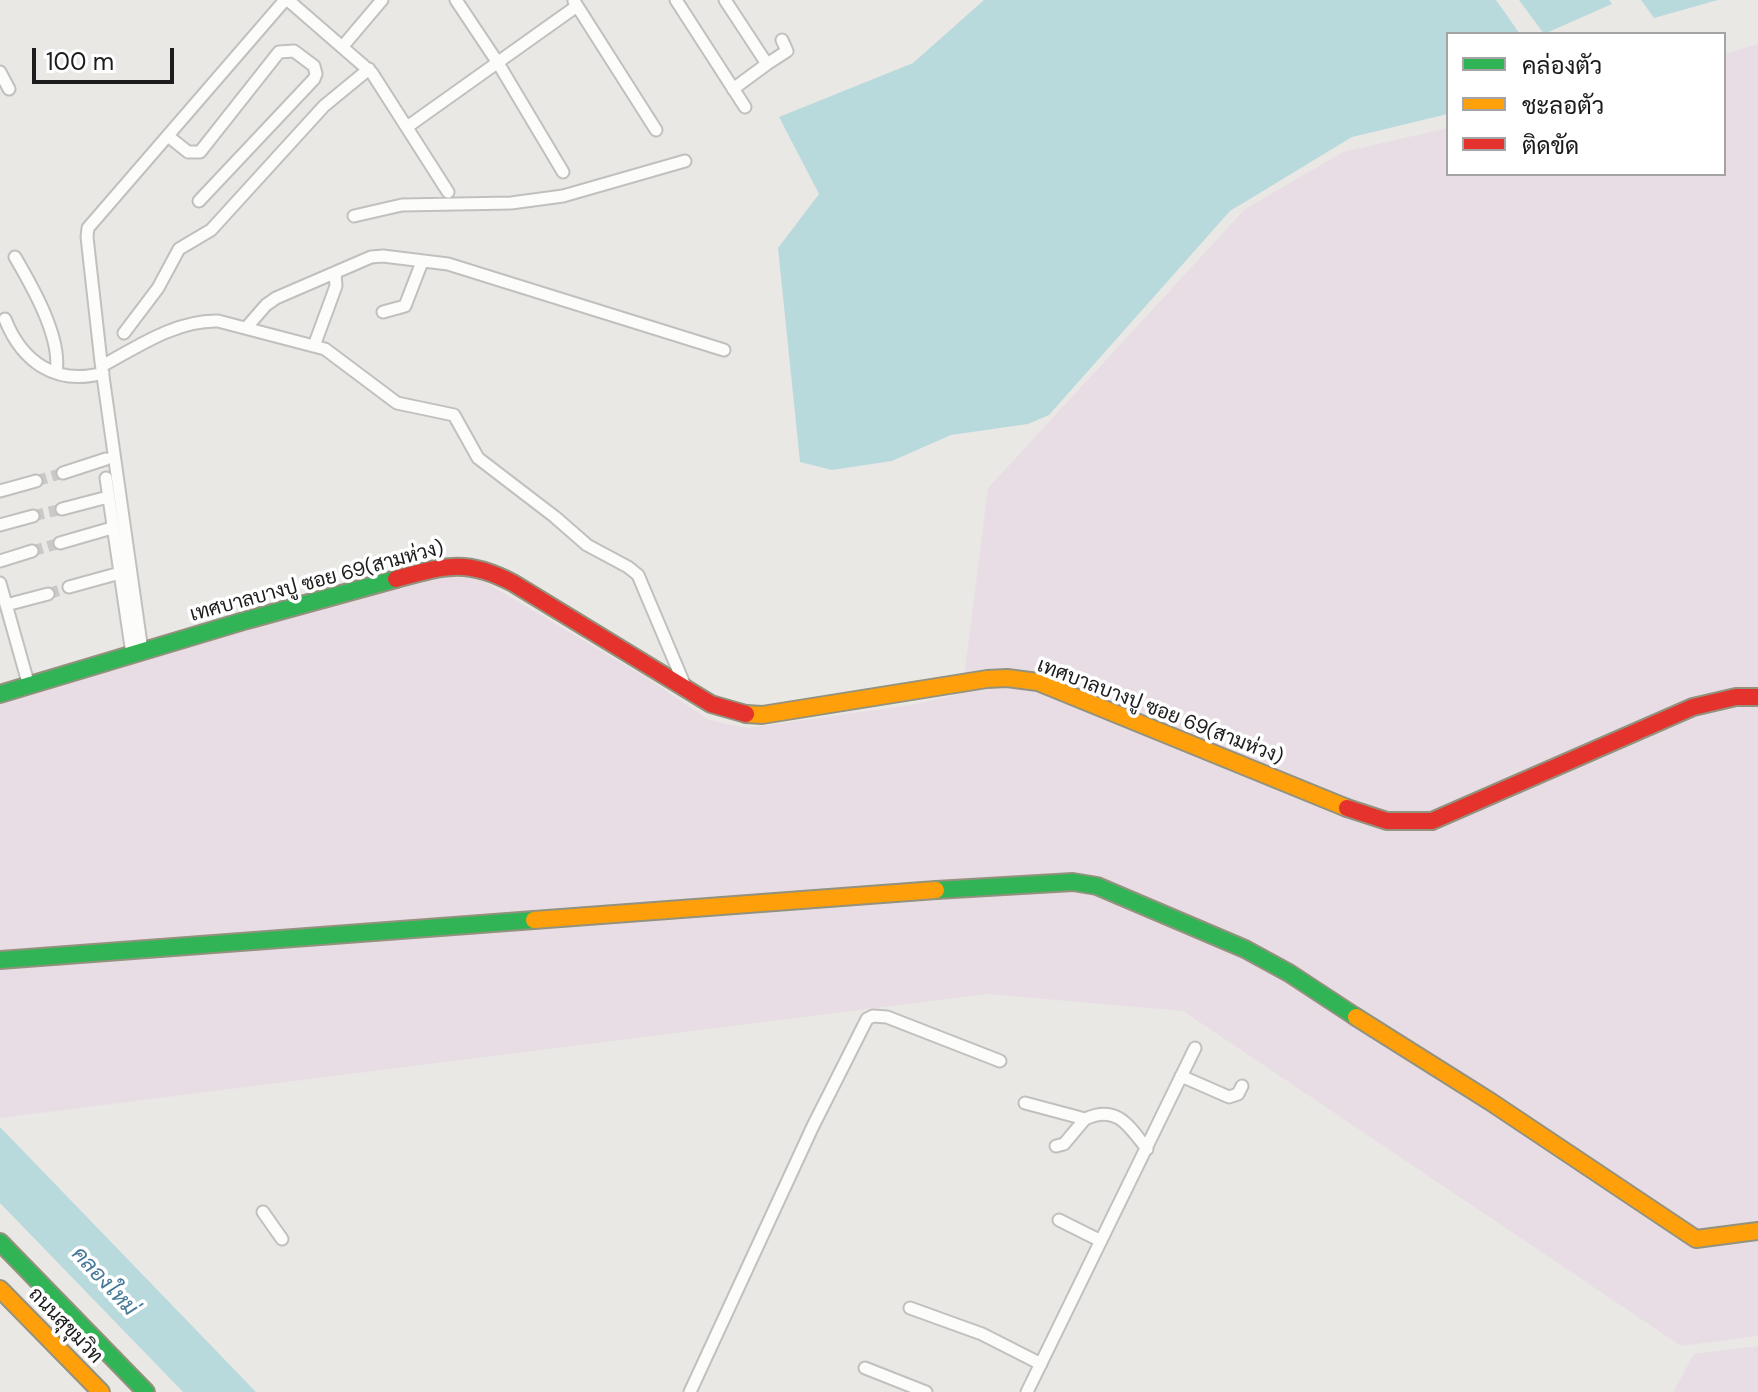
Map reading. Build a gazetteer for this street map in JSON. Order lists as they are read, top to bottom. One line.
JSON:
{"streets":{"main road":["เทศบาลบางปู ซอย 69(สามห่วง)","ถนนสุขุมวิท"]},"water":["คลองใหม่"],"legend":["คล่องตัว","ชะลอตัว","ติดขัด"],"scale_bar":"100 m"}
